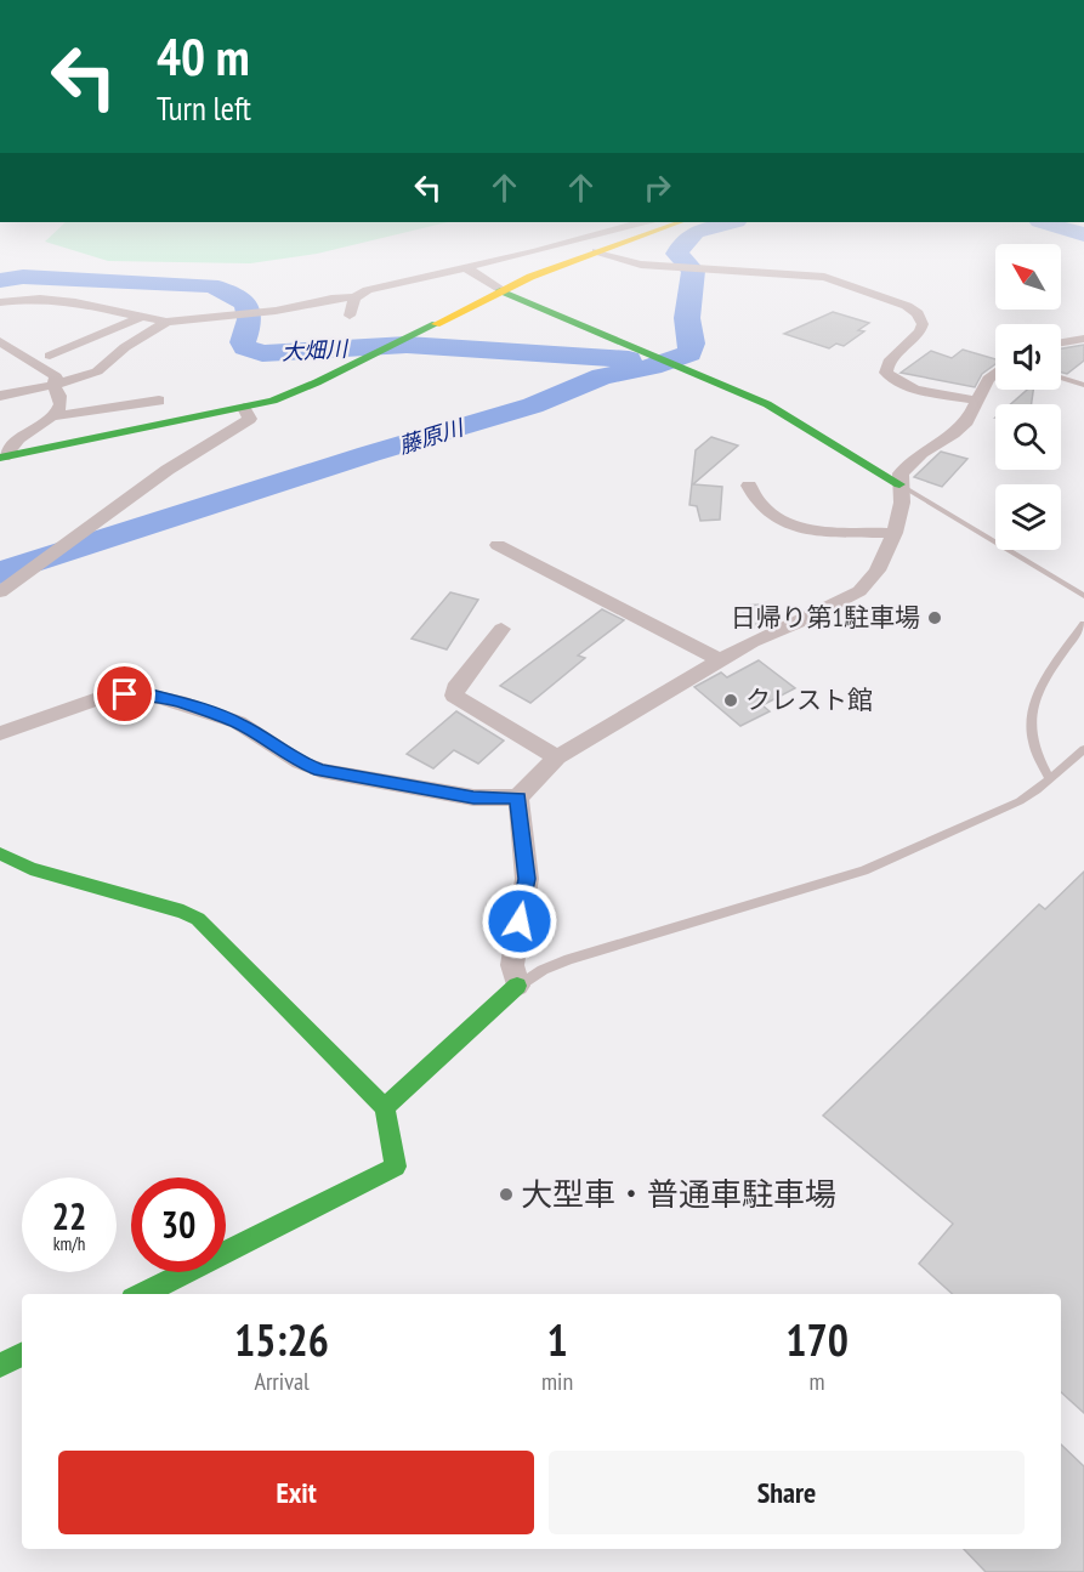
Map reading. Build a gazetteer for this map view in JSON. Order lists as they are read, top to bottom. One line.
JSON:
{"water":["大畑川","藤原川"],"places":["日帰り第1駐車場","クレスト館","大型車・普通車駐車場"],"north":"top left","page":{"turn":["40 m","Turn left"],"speed":"22 km/h","limit":"30","eta":["15:26","Arrival","1","min","170","m"],"buttons":["Exit","Share"]}}
